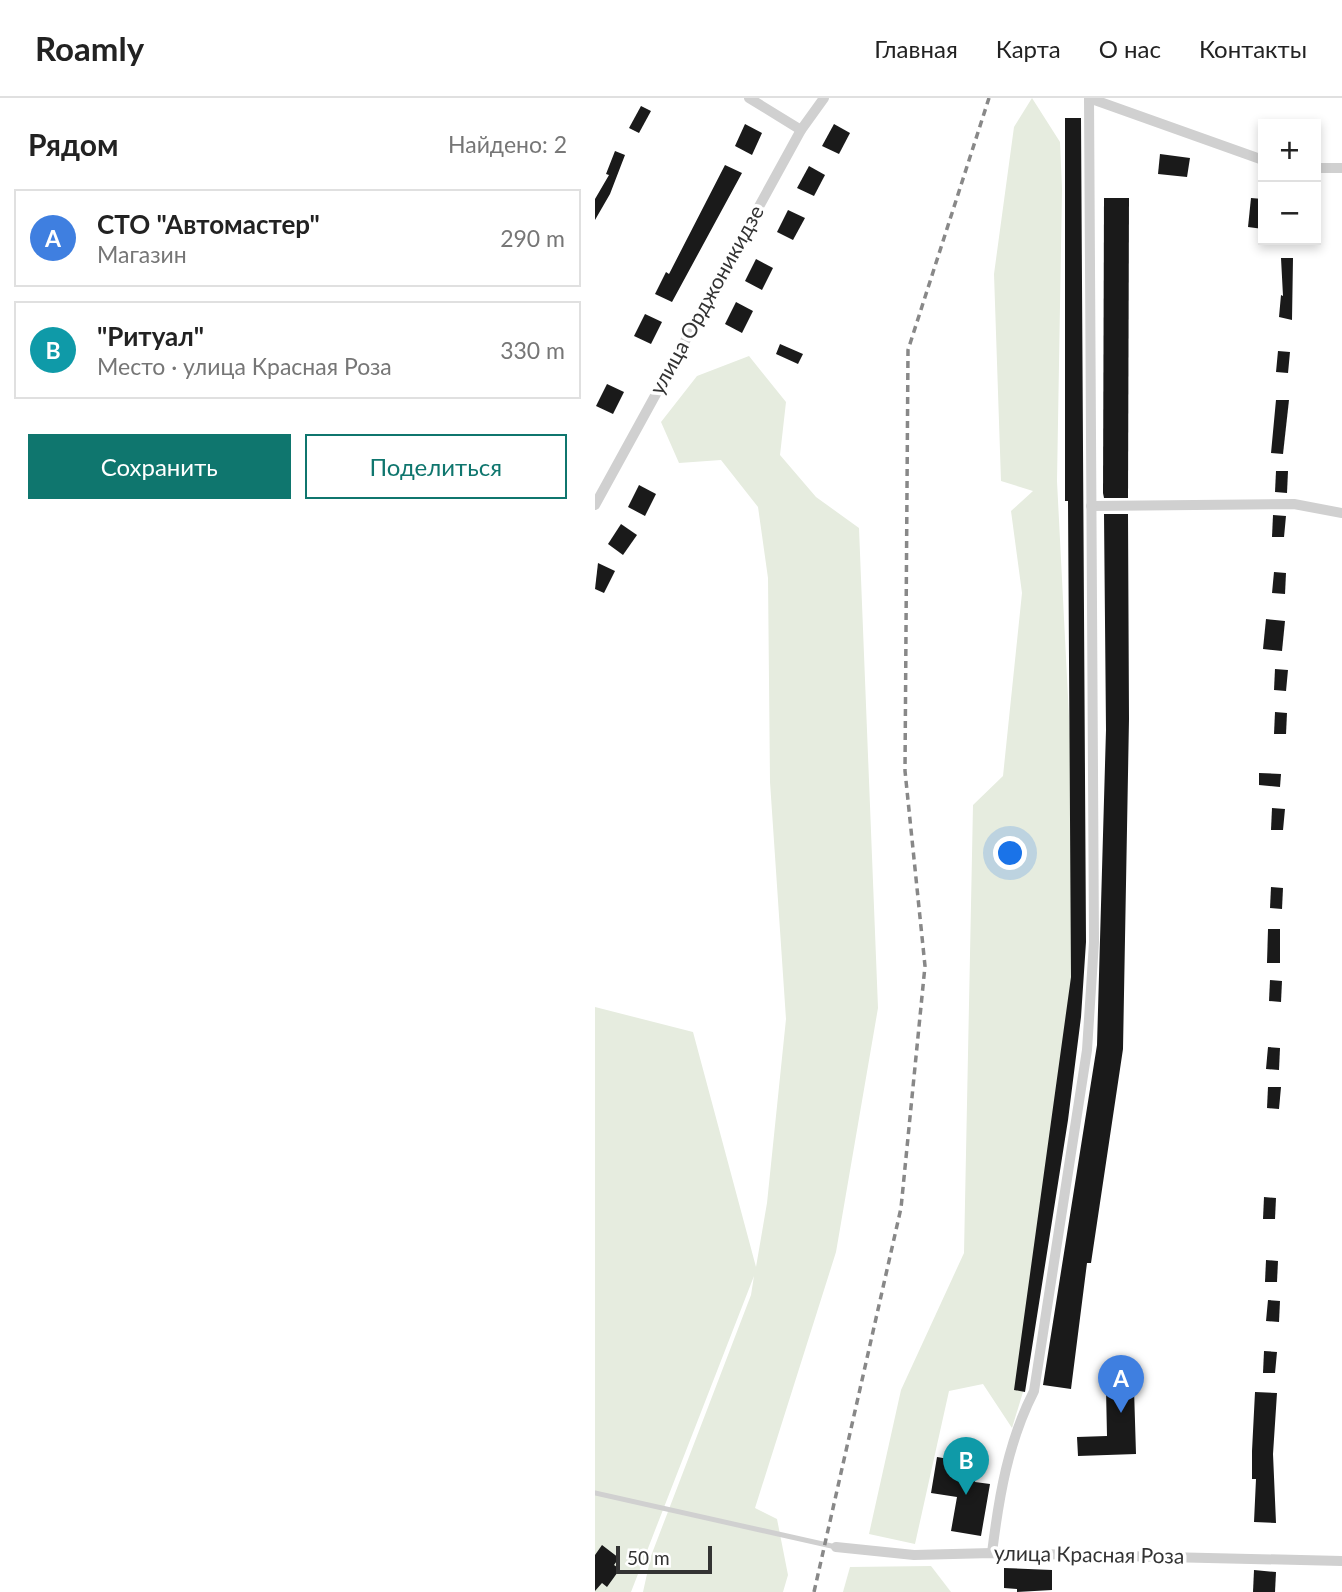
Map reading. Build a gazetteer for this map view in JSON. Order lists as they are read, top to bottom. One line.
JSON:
{"streets":{"street":["улица Орджоникидзе","улица Красная Роза"]},"scale_bar":"50 m","page":{"header":"Roamly","nav":["Главная","Карта","О нас","Контакты"],"heading":["Рядом","Найдено: 2"],"map_buttons":["+","−"],"list":[{"mark":"A","name":"СТО \"Автомастер\"","note":"Магазин","value":"290 m"},{"mark":"B","name":"\"Ритуал\"","note":"Место · улица Красная Роза","value":"330 m"}],"buttons":["Сохранить","Поделиться"],"pins":["A","B"],"scale":"50 m"}}
